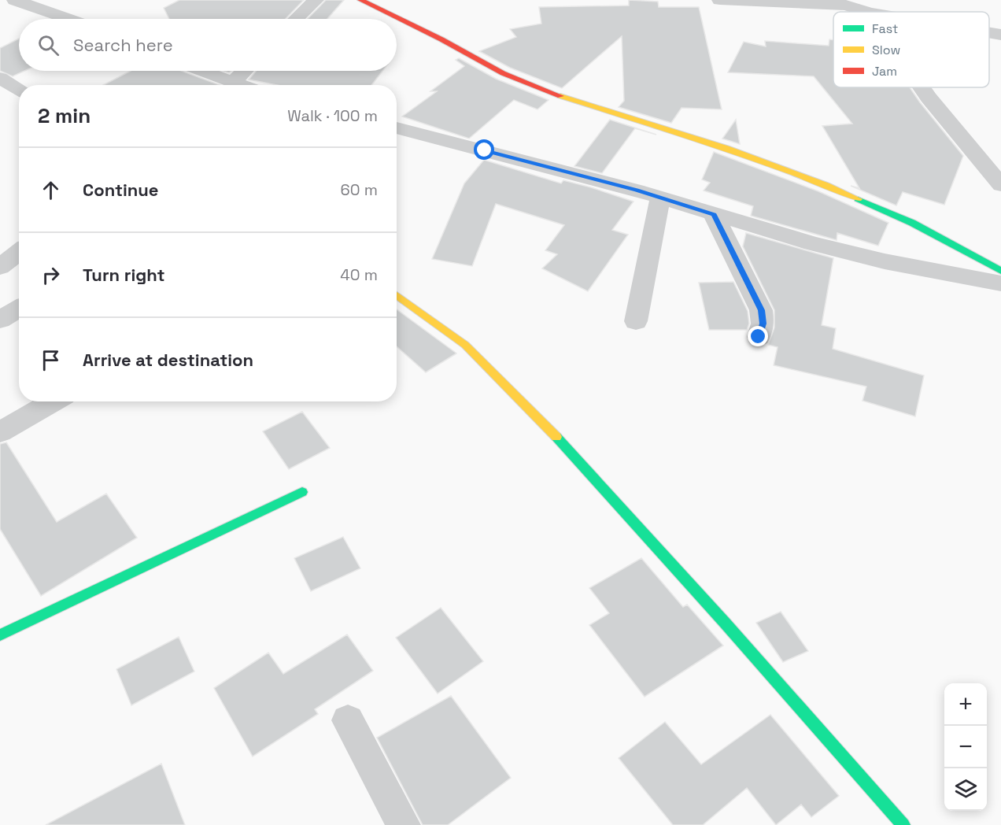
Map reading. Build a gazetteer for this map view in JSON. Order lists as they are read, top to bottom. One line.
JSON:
{"legend":["Fast","Slow","Jam"],"page":{"search":"Search here","heading":["2 min","Walk · 100 m"],"list":[["Continue","60 m"],["Turn right","40 m"],"Arrive at destination"],"map_buttons":["+","−"]}}
